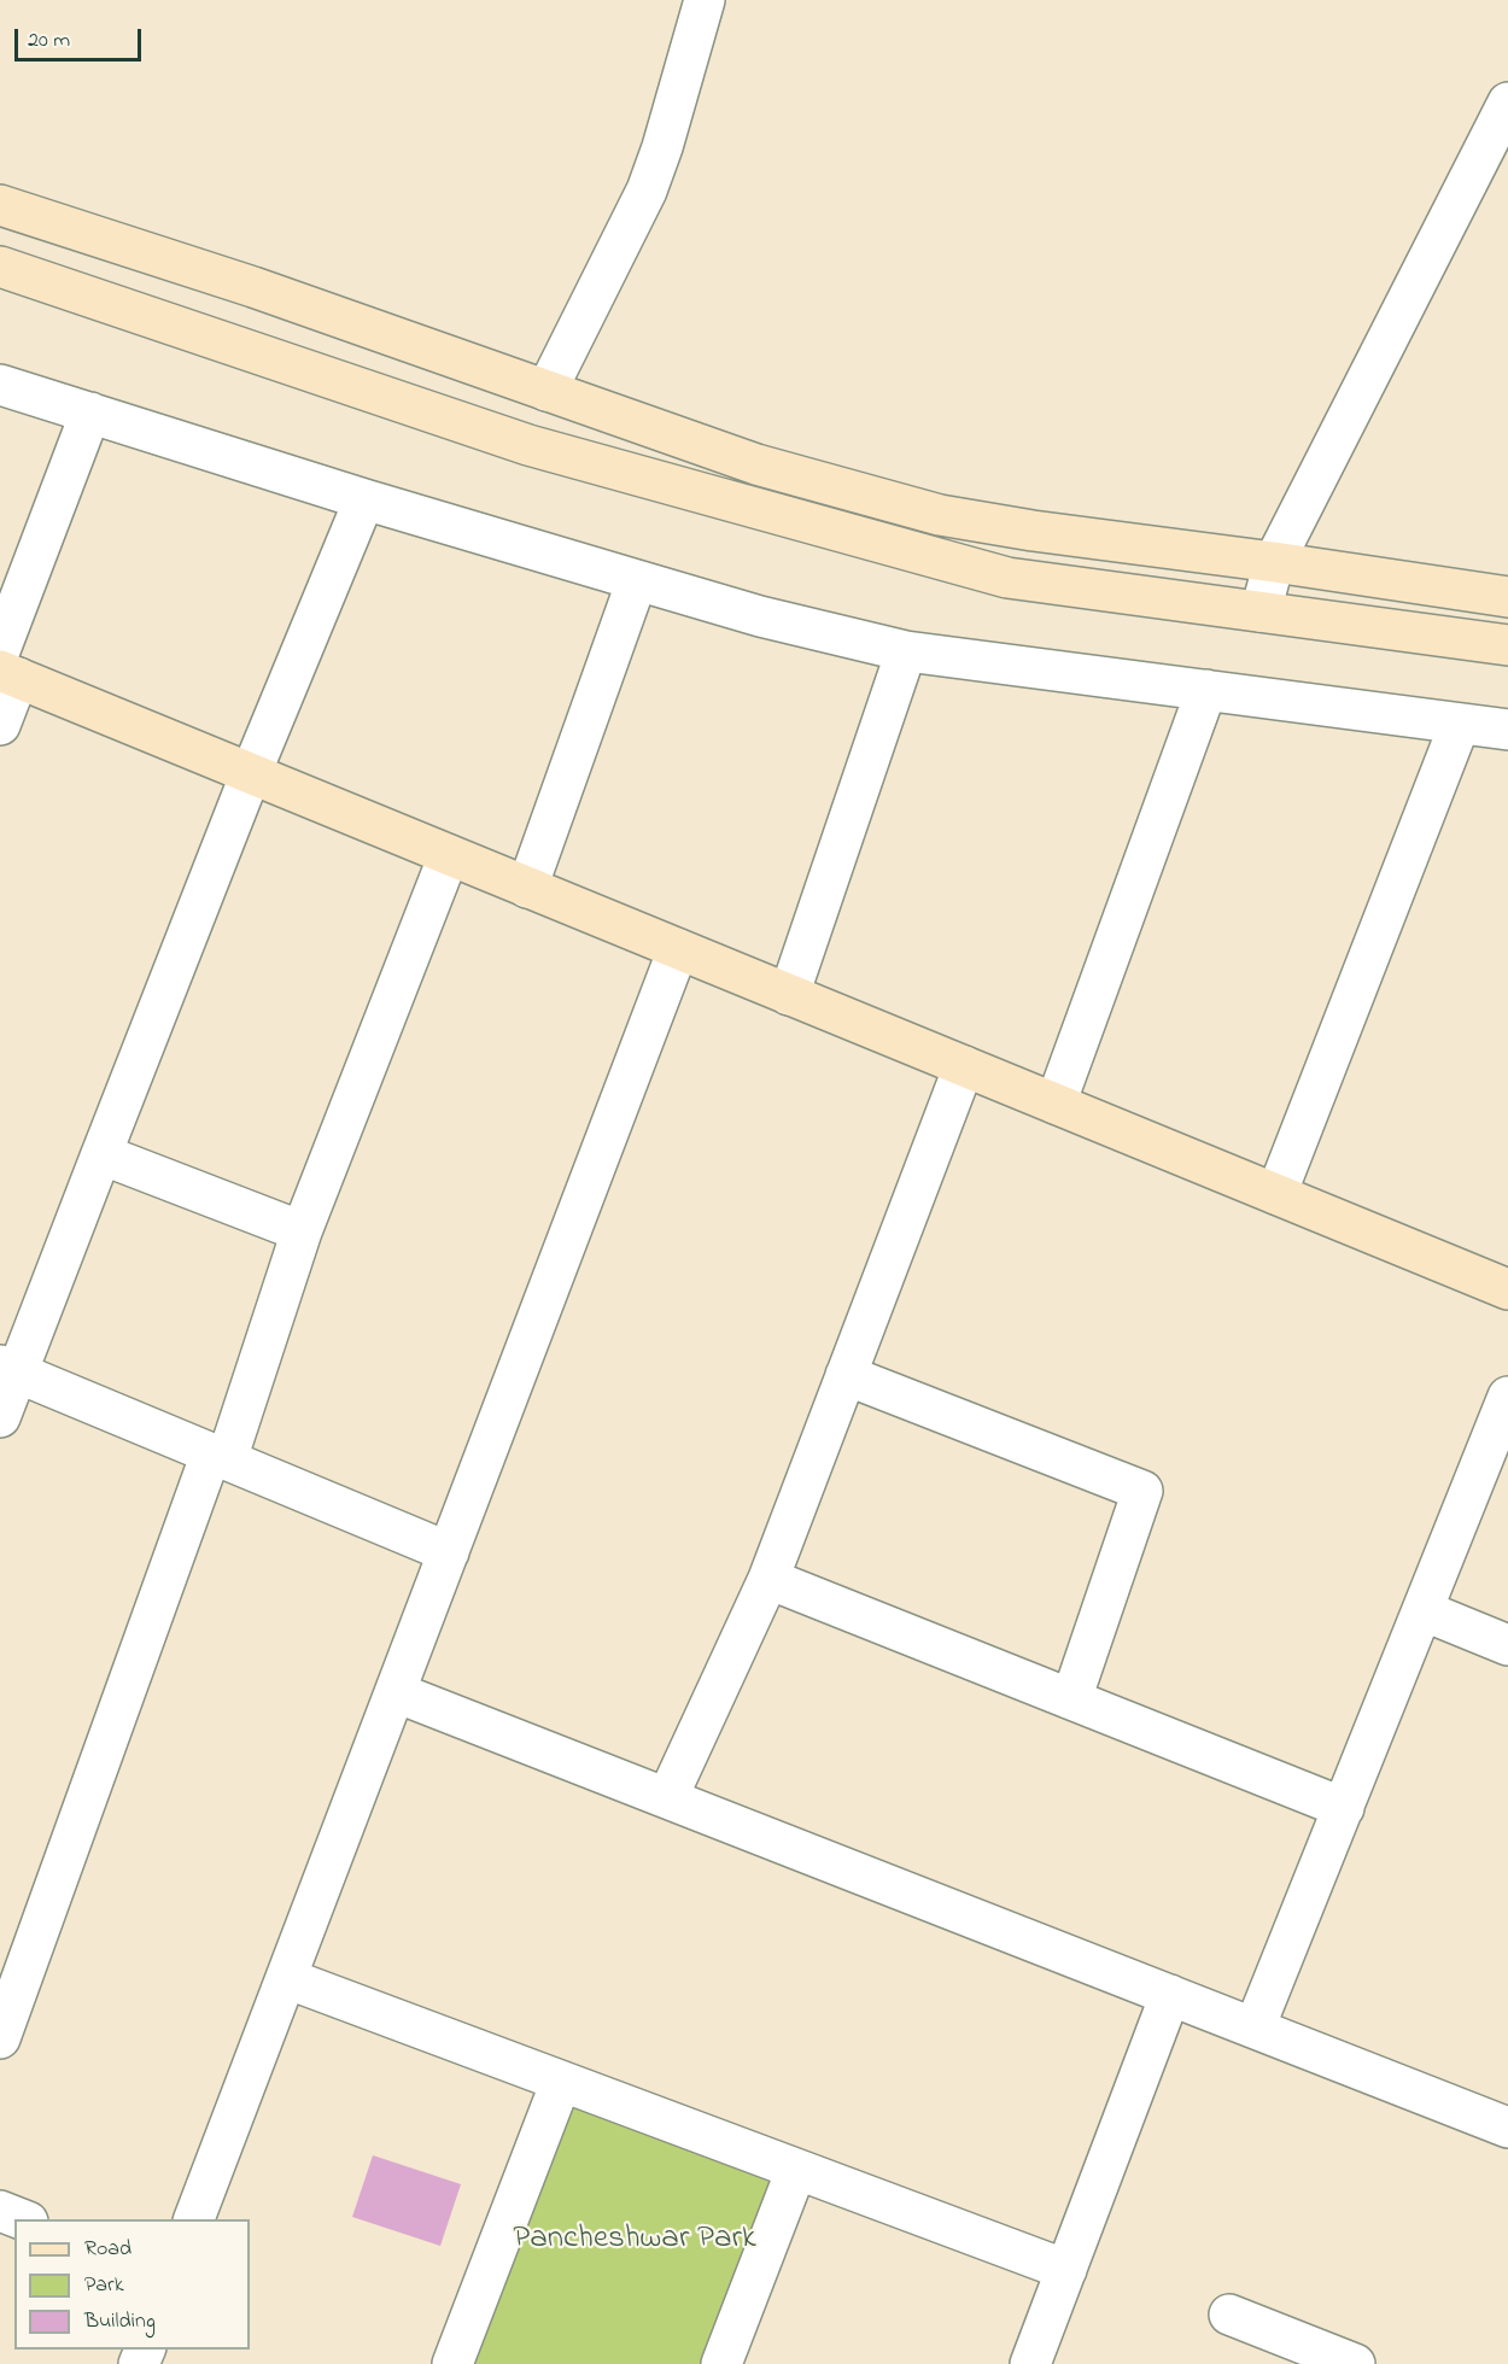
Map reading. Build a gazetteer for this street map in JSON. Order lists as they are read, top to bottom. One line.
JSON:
{"parks":["Pancheshwar Park"],"legend":["Road","Park","Building"],"scale_bar":"20 m"}
